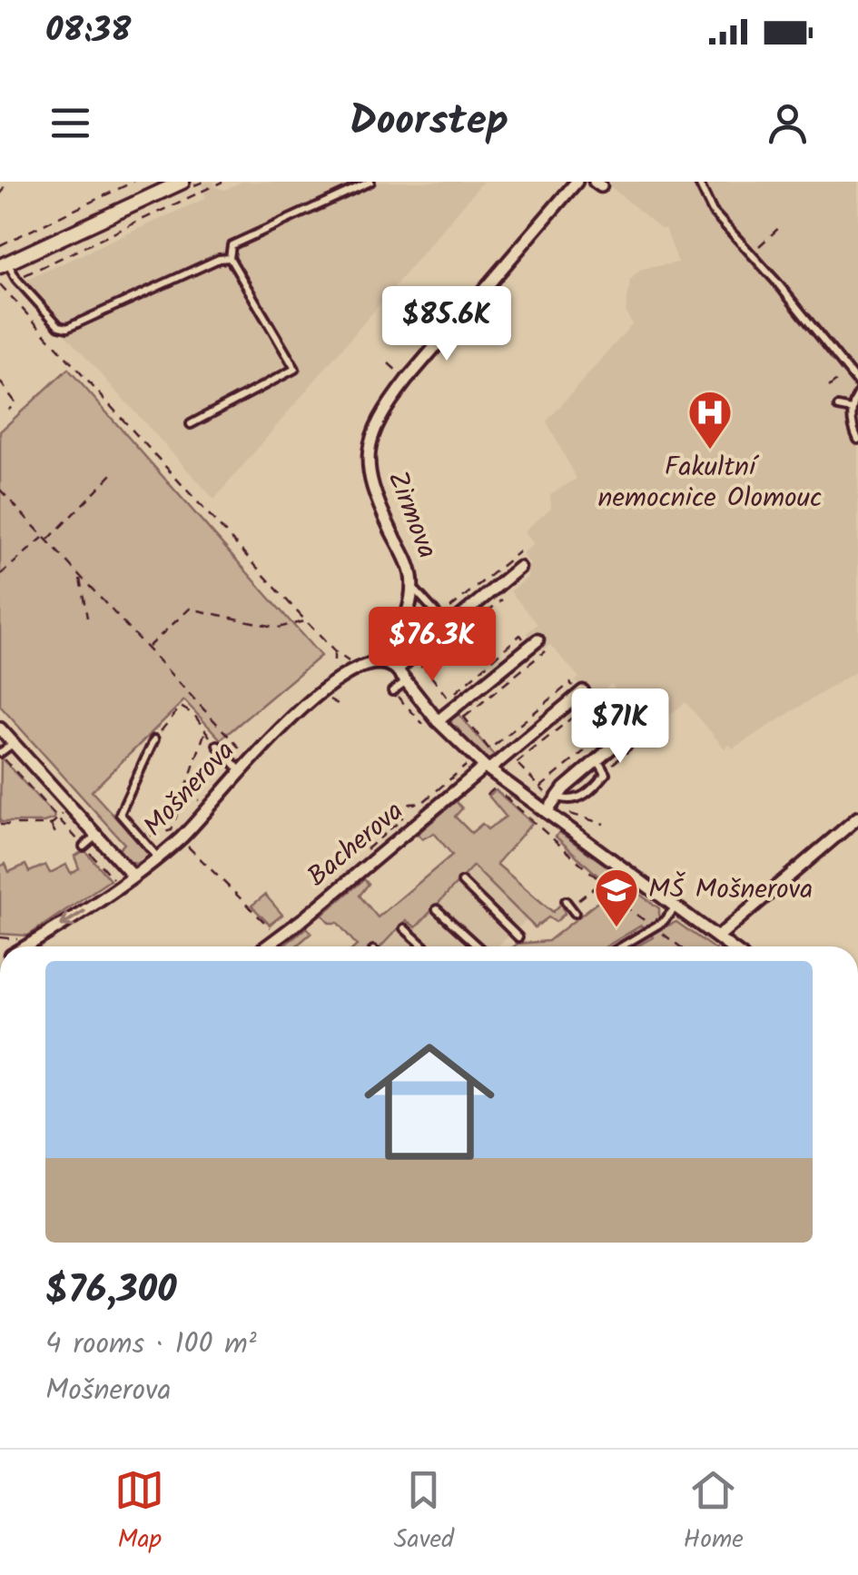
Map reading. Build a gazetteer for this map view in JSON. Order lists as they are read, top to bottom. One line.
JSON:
{"streets":{"street":["Zirmova","Mošnerova","Bacherova"]},"places":{"hospital":["Fakultní nemocnice Olomouc"],"school or university":["MŠ Mošnerova"]},"page":{"status":"08:38","header":"Doorstep","price":["$85.6K","$76.3K","$71K"],"list":[{"name":"$76,300","note":"4 rooms · 100 m² · Mošnerova"}],"tabs":["Map","Saved","Home"]}}
